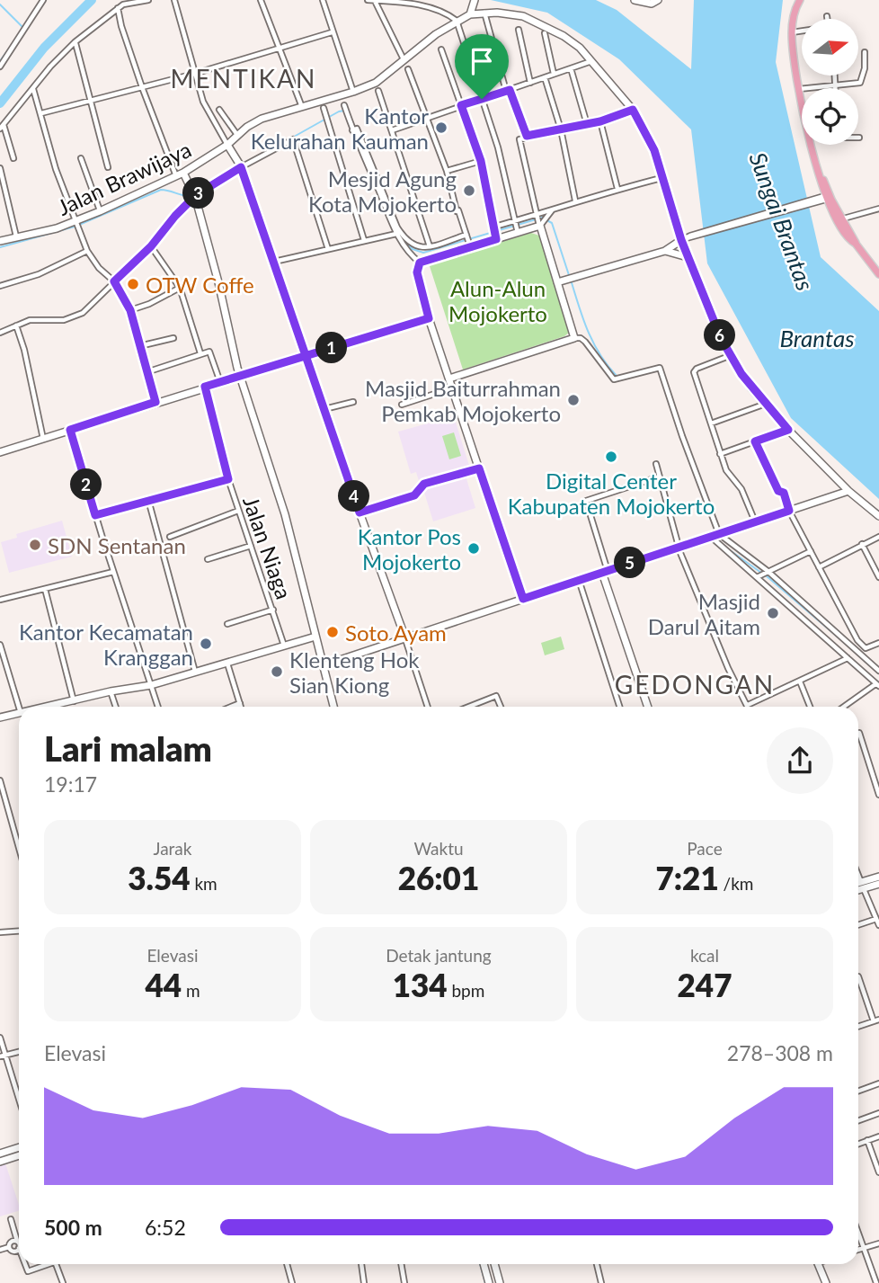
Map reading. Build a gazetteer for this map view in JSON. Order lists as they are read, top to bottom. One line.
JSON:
{"streets":{"main road":["Jalan Brawijaya"],"street":["Jalan Niaga"]},"districts":["MENTIKAN","GEDONGAN"],"water":["Sungai Brantas","Brantas"],"parks":["Alun-Alun Mojokerto"],"places":["Kantor Kelurahan Kauman","Mesjid Agung Kota Mojokerto","OTW Coffe","Masjid Baiturrahman Pemkab Mojokerto","Digital Center Kabupaten Mojokerto","SDN Sentanan","Kantor Pos Mojokerto","Masjid Darul Aitam","Soto Ayam","Kantor Kecamatan Kranggan","Klenteng Hok Sian Kiong"],"north":"right","page":{"pins":["3","6","1","2","4","5"],"heading":["Lari malam","19:17"],"stats":[["Jarak","3.54 km"],["Waktu","26:01"],["Pace","7:21 /km"],["Elevasi","44 m"],["Detak jantung","134 bpm"],["kcal","247"]],"chart":["Elevasi","278–308 m"],"list":[{"name":"500 m","note":"6:52"}]}}
